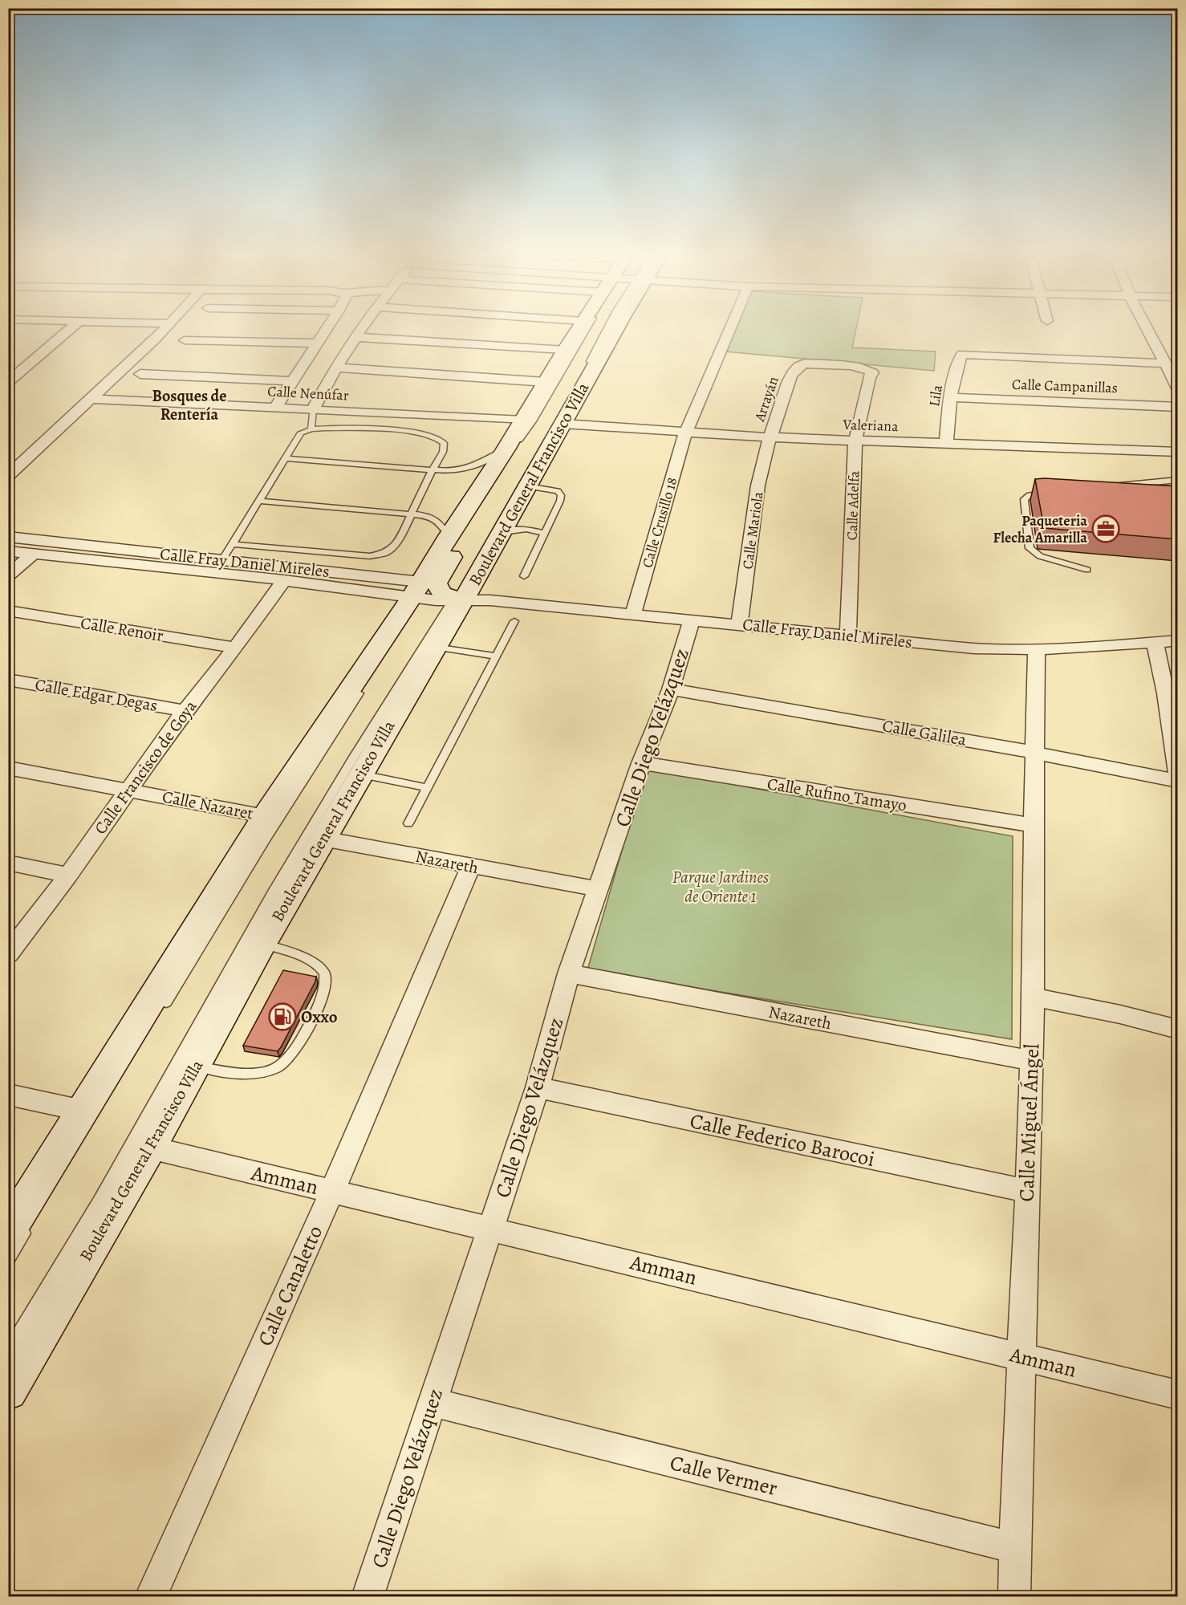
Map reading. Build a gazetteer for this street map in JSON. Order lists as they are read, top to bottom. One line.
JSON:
{"streets":{"main road":["Boulevard General Francisco Villa"],"street":["Calle Campanillas","Calle Nenúfar","Lila","Arrayán","Valeriana","Calle Adelfa","Calle Crusillo 18","Calle Mariola","Calle Fray Daniel Mireles","Calle Renoir","Calle Edgar Degas","Calle Galilea","Calle Diego Velázquez","Calle Francisco de Goya","Calle Rufino Tamayo","Calle Nazaret","Nazareth","Calle Miguel Ángel","Calle Federico Barocoi","Amman","Calle Canaletto","Calle Vermer"]},"crossings":[["Calle Campanillas","Lila"],["Calle Nenúfar","Boulevard General Francisco Villa"],["Lila","Valeriana"],["Arrayán","Valeriana"],["Arrayán","Calle Adelfa"],["Arrayán","Calle Mariola"],["Valeriana","Boulevard General Francisco Villa"],["Valeriana","Calle Adelfa"],["Valeriana","Calle Crusillo 18"],["Valeriana","Calle Mariola"],["Boulevard General Francisco Villa","Calle Fray Daniel Mireles"],["Boulevard General Francisco Villa","Calle Nazaret"],["Boulevard General Francisco Villa","Nazareth"],["Boulevard General Francisco Villa","Amman"],["Calle Adelfa","Calle Fray Daniel Mireles"],["Calle Crusillo 18","Calle Fray Daniel Mireles"],["Calle Mariola","Calle Fray Daniel Mireles"],["Calle Fray Daniel Mireles","Calle Diego Velázquez"],["Calle Fray Daniel Mireles","Calle Francisco de Goya"],["Calle Fray Daniel Mireles","Calle Miguel Ángel"],["Calle Renoir","Calle Francisco de Goya"],["Calle Edgar Degas","Calle Francisco de Goya"],["Calle Galilea","Calle Diego Velázquez"],["Calle Galilea","Calle Miguel Ángel"],["Calle Diego Velázquez","Calle Rufino Tamayo"],["Calle Diego Velázquez","Nazareth"],["Calle Diego Velázquez","Calle Federico Barocoi"],["Calle Diego Velázquez","Amman"],["Calle Diego Velázquez","Calle Vermer"],["Calle Francisco de Goya","Calle Nazaret"],["Calle Rufino Tamayo","Calle Miguel Ángel"],["Nazareth","Calle Miguel Ángel"],["Nazareth","Calle Canaletto"],["Calle Miguel Ángel","Calle Federico Barocoi"],["Calle Miguel Ángel","Amman"],["Calle Miguel Ángel","Calle Vermer"],["Amman","Calle Canaletto"]],"districts":["Bosques de Rentería"],"parks":["Parque Jardines de Oriente 1"],"places":{"office":["Paqueteria Flecha Amarilla"],"fuel station":["Oxxo"]}}
